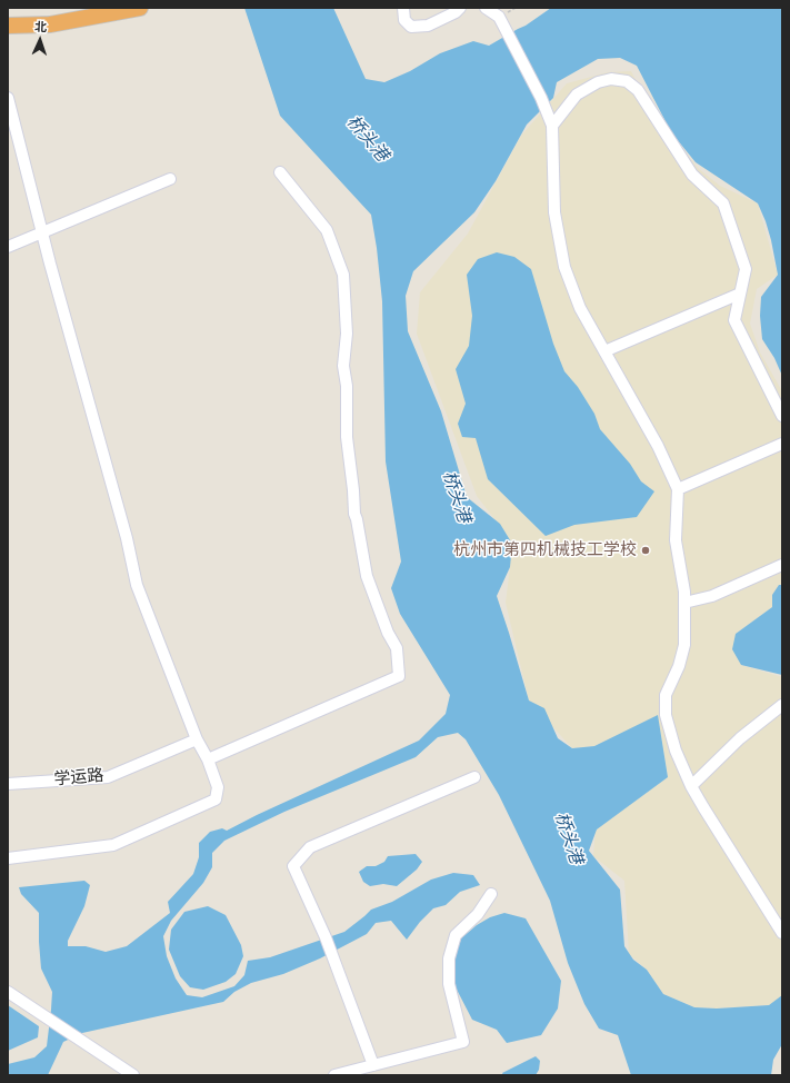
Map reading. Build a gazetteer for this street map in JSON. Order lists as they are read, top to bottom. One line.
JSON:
{"streets":{"street":["学运路"]},"water":["桥头港"],"places":["杭州市第四机械技工学校"],"north":"top"}
